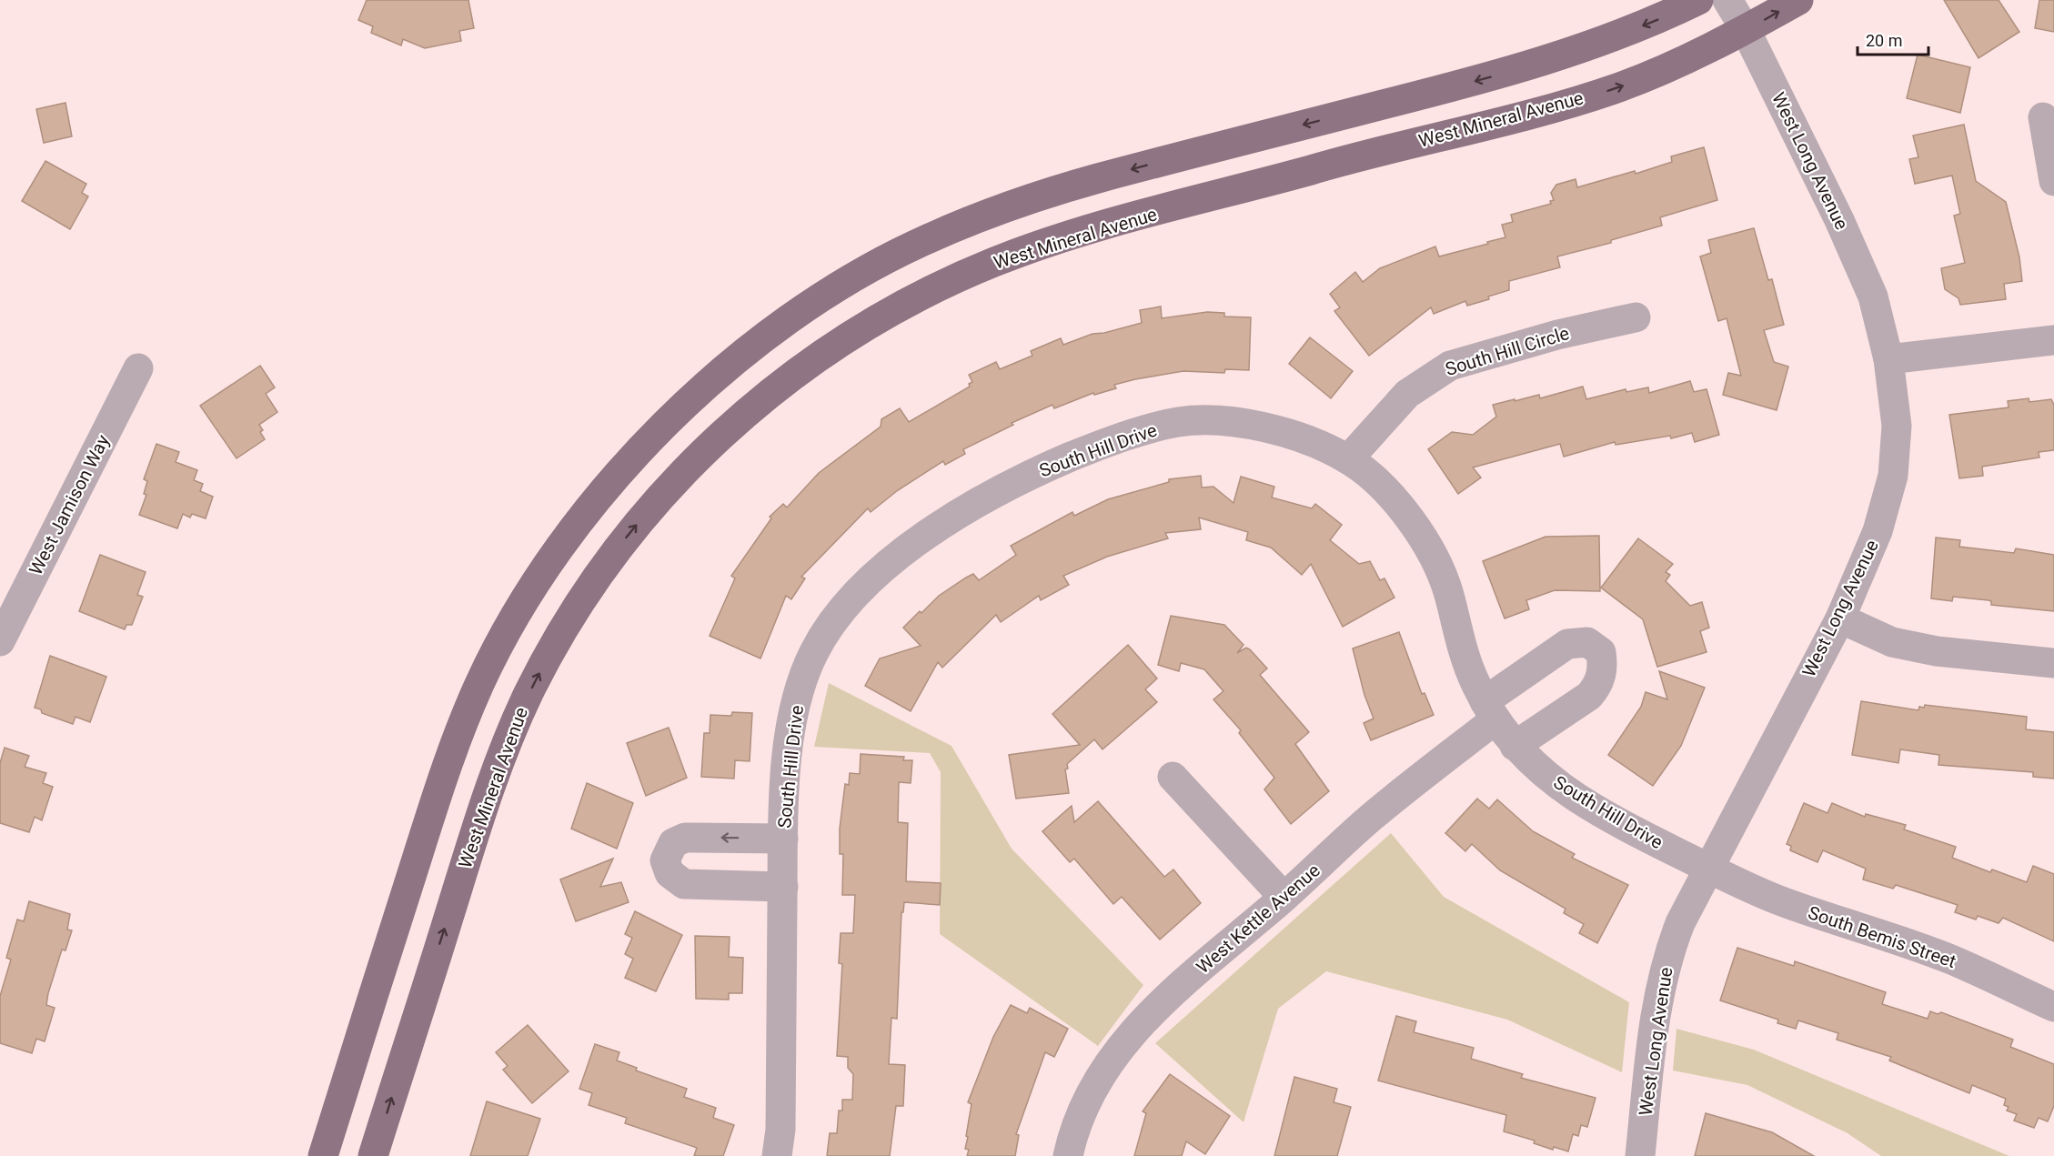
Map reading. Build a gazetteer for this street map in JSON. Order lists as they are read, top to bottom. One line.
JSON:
{"streets":{"main road":["West Mineral Avenue"],"street":["West Long Avenue","South Hill Circle","South Hill Drive","West Jamison Way","West Kettle Avenue","South Bemis Street"]},"crossings":[["West Mineral Avenue","West Long Avenue"],["West Long Avenue","South Hill Drive"],["West Long Avenue","South Bemis Street"],["South Hill Circle","South Hill Drive"],["South Hill Drive","West Kettle Avenue"],["South Hill Drive","South Bemis Street"]],"scale_bar":"20 m"}
